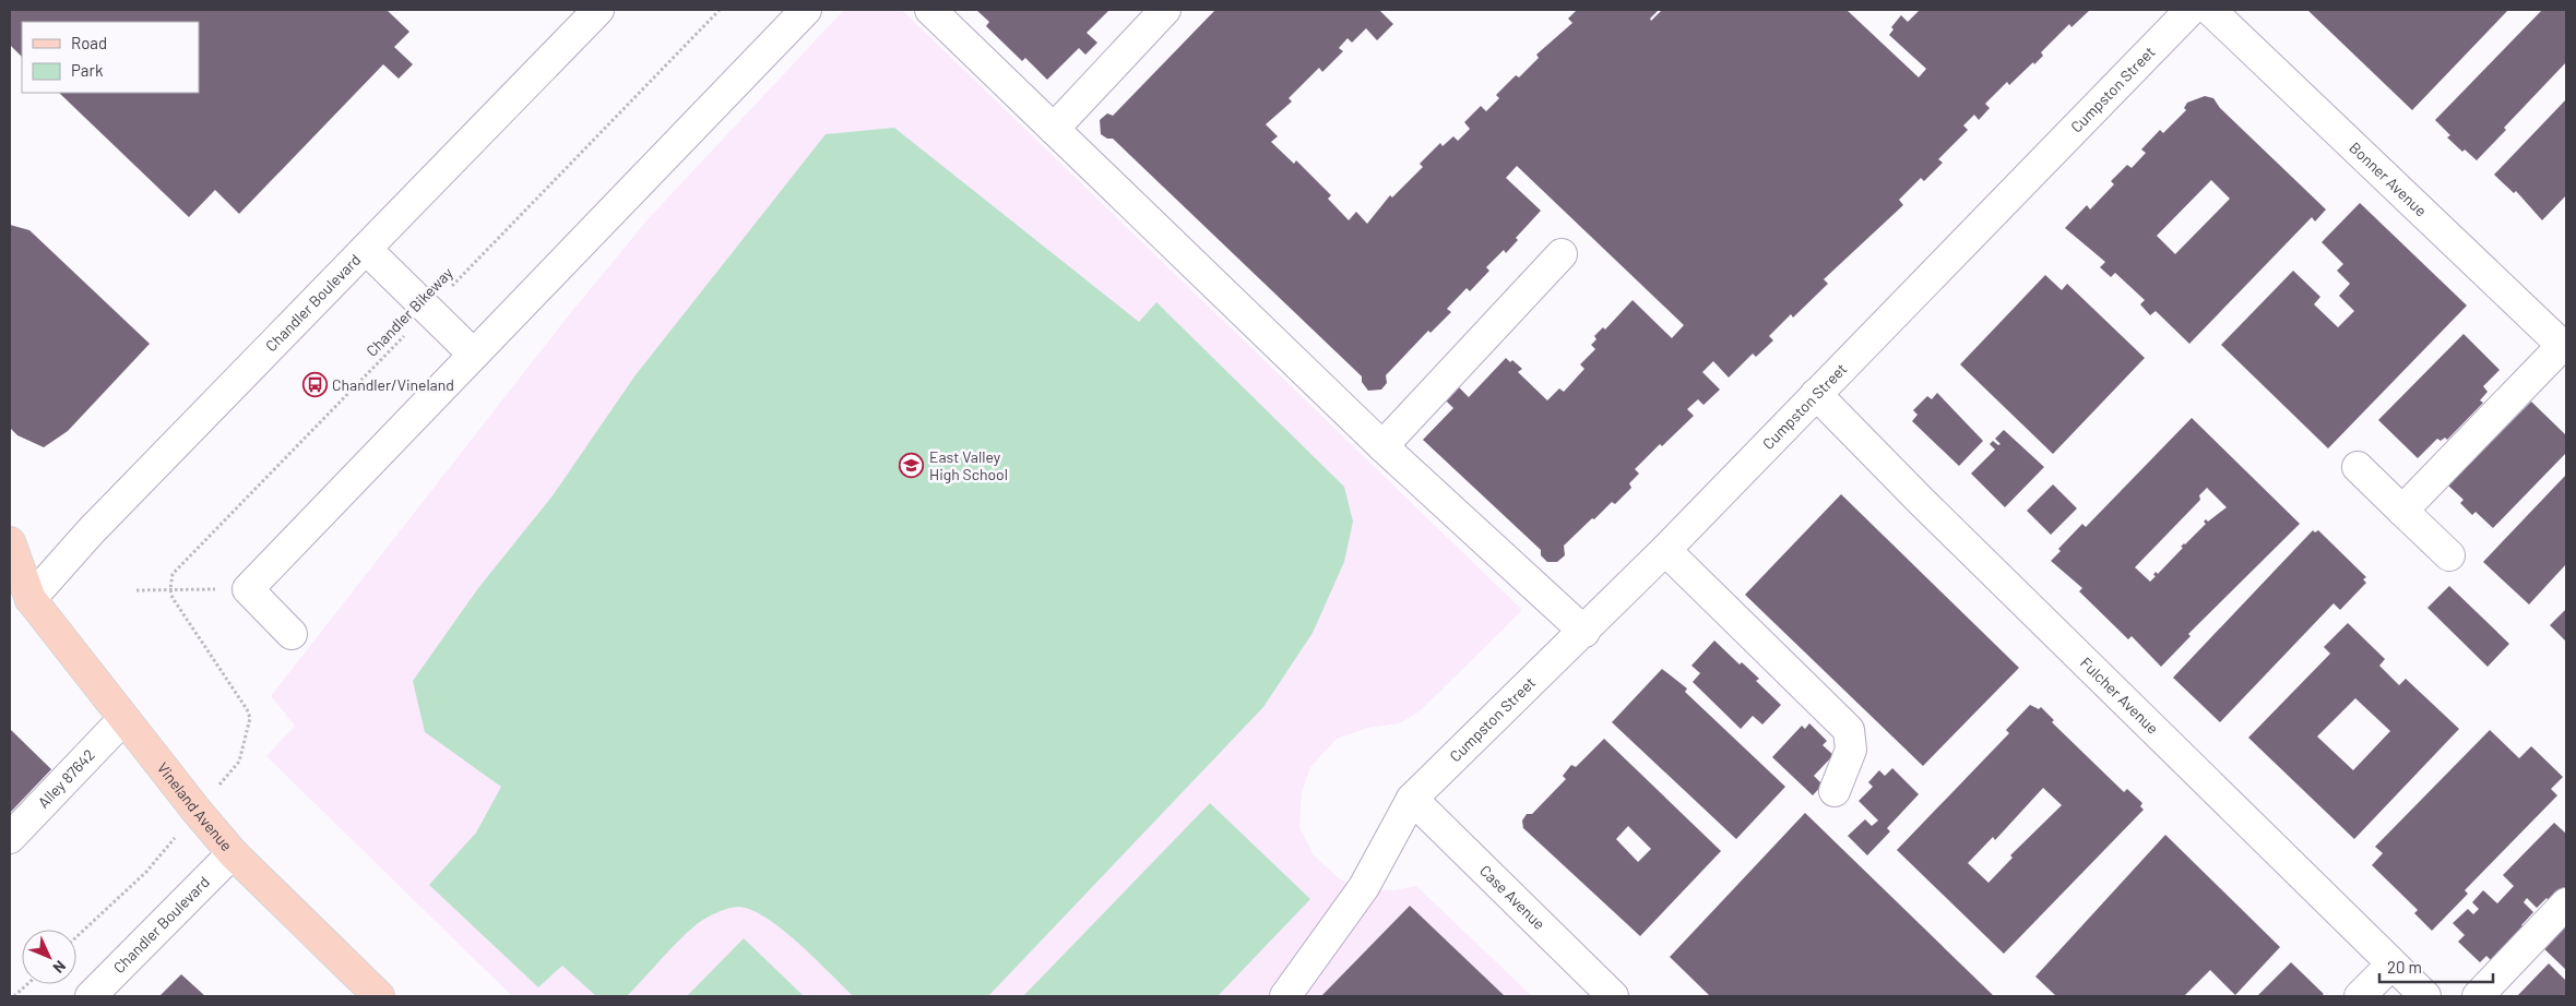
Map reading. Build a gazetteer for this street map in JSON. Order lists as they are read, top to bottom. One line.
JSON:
{"streets":{"main road":["Vineland Avenue"],"street":["Cumpston Street","Bonner Avenue","Chandler Boulevard","Fulcher Avenue","Alley 87642","Case Avenue"],"path":["Chandler Bikeway"]},"crossings":[["Cumpston Street","Fulcher Avenue"],["Cumpston Street","Case Avenue"],["Chandler Boulevard","Vineland Avenue"],["Alley 87642","Vineland Avenue"]],"places":{"bus stop":["Chandler/Vineland"],"school or university":["East Valley High School"]},"legend":["Road","Park"],"scale_bar":"20 m","north":"bottom right"}
